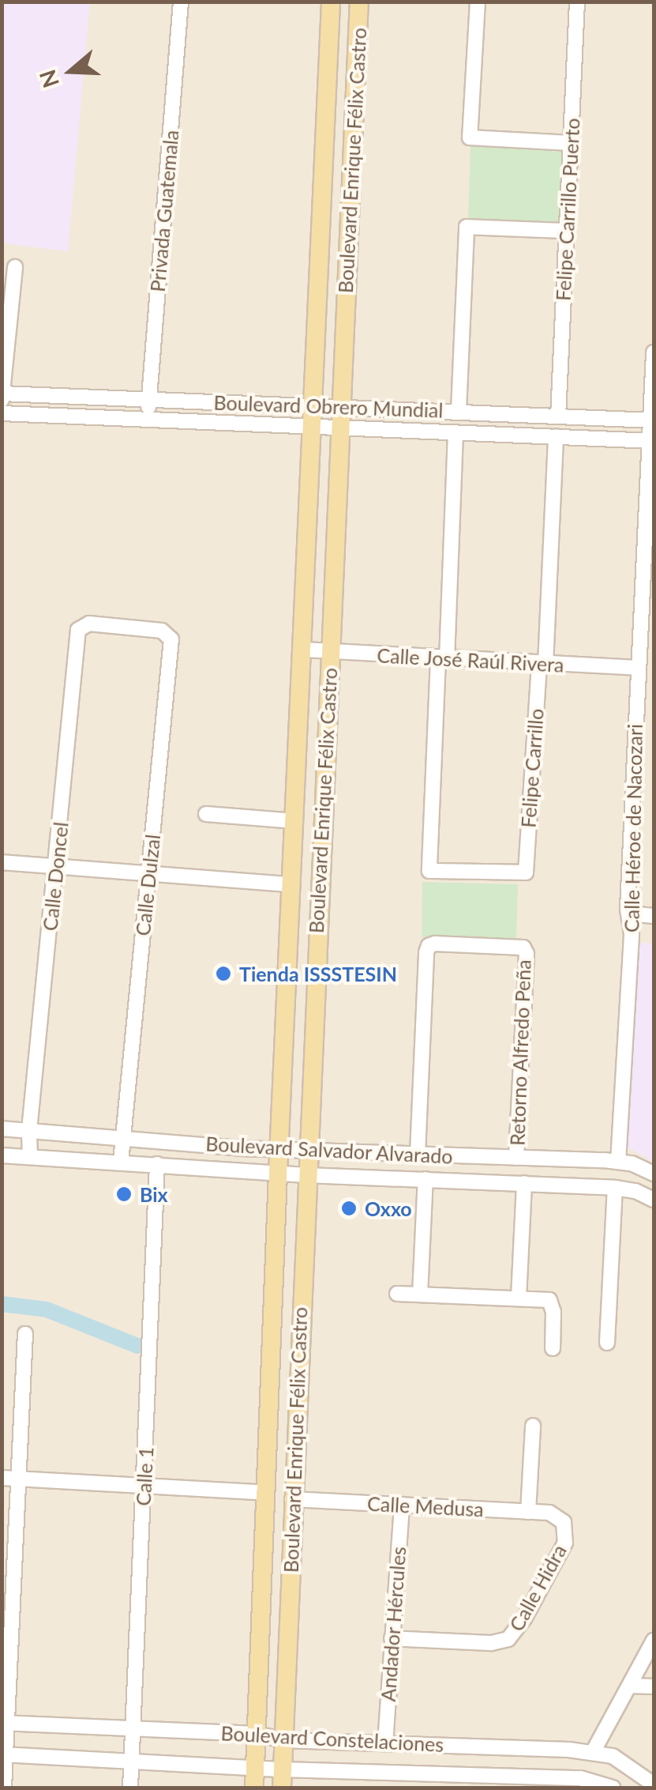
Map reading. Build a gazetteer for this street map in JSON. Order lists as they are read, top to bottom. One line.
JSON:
{"streets":{"main road":["Boulevard Enrique Félix Castro"],"street":["Felipe Carrillo Puerto","Privada Guatemala","Boulevard Obrero Mundial","Calle José Raúl Rivera","Felipe Carrillo","Calle Héroe de Nacozari","Calle Doncel","Calle Dulzal","Retorno Alfredo Peña","Boulevard Salvador Alvarado","Calle 1","Calle Medusa","Calle Hidra","Andador Hércules","Boulevard Constelaciones"]},"crossings":[["Boulevard Enrique Félix Castro","Boulevard Obrero Mundial"],["Boulevard Enrique Félix Castro","Calle José Raúl Rivera"],["Boulevard Enrique Félix Castro","Boulevard Salvador Alvarado"],["Boulevard Enrique Félix Castro","Calle Medusa"],["Boulevard Enrique Félix Castro","Boulevard Constelaciones"],["Felipe Carrillo Puerto","Boulevard Obrero Mundial"],["Privada Guatemala","Boulevard Obrero Mundial"],["Boulevard Obrero Mundial","Felipe Carrillo"],["Boulevard Obrero Mundial","Calle Héroe de Nacozari"],["Calle José Raúl Rivera","Felipe Carrillo"],["Calle José Raúl Rivera","Calle Héroe de Nacozari"],["Calle Héroe de Nacozari","Boulevard Salvador Alvarado"],["Calle Doncel","Calle Dulzal"],["Calle Doncel","Boulevard Salvador Alvarado"],["Calle Dulzal","Boulevard Salvador Alvarado"],["Retorno Alfredo Peña","Boulevard Salvador Alvarado"],["Boulevard Salvador Alvarado","Calle 1"],["Calle 1","Boulevard Constelaciones"],["Calle Medusa","Calle Hidra"],["Calle Medusa","Andador Hércules"],["Calle Hidra","Andador Hércules"],["Andador Hércules","Boulevard Constelaciones"]],"places":["Tienda ISSSTESIN","Bix","Oxxo"],"north":"left"}
